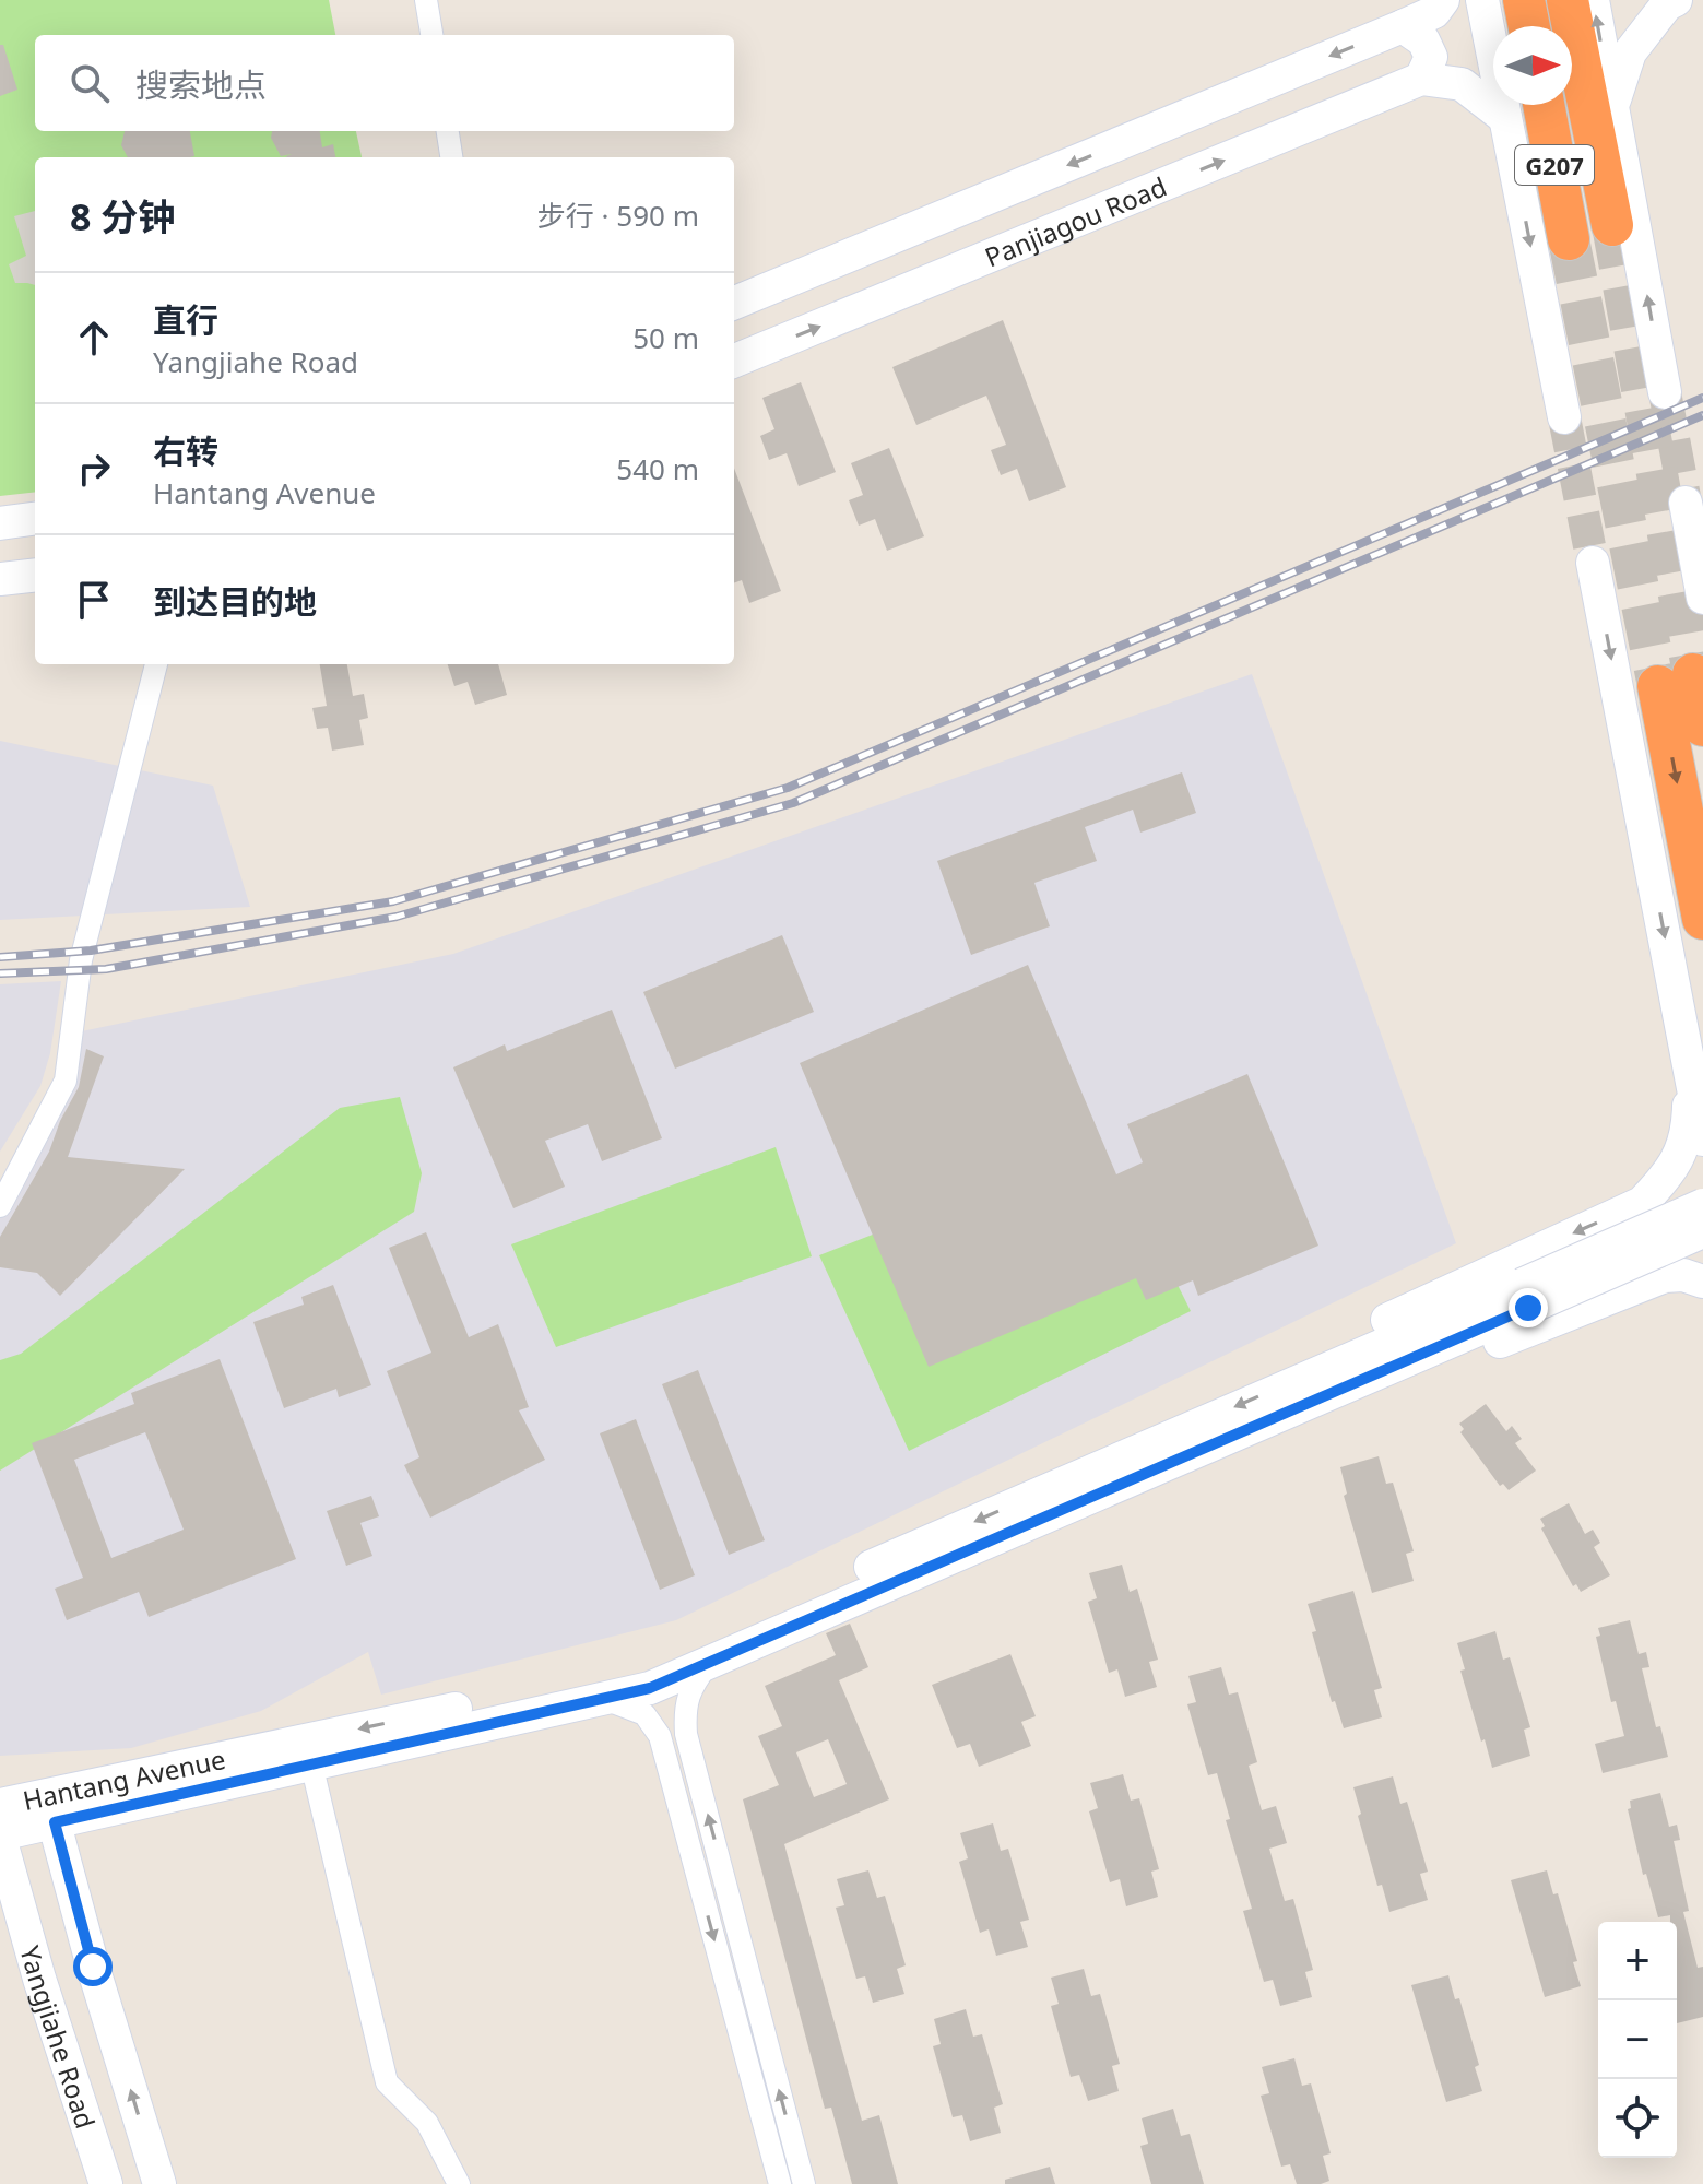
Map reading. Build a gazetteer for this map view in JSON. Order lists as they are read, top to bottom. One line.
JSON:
{"streets":{"highway":["G207"],"main road":["Panjiagou Road","Hantang Avenue","Yangjiahe Road"]},"crossings":[["Hantang Avenue","Yangjiahe Road"]],"north":"right","page":{"search":"搜索地点","heading":["8 分钟","步行 · 590 m"],"list":[["直行","Yangjiahe Road","50 m"],["右转","Hantang Avenue","540 m"],"到达目的地"],"map_buttons":["+","−"]}}
